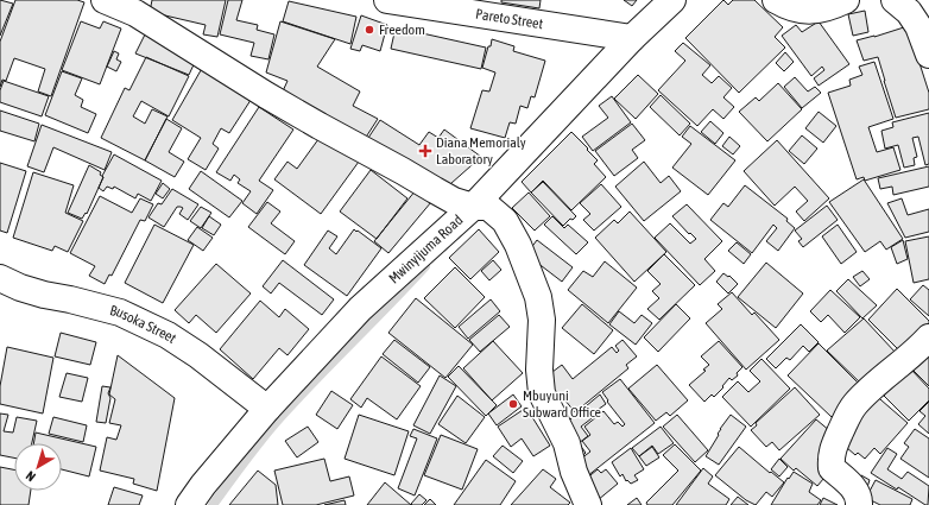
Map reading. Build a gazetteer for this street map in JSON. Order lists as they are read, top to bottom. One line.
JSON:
{"streets":{"street":["Pareto Street","Mwinyijuma Road","Busoka Street"]},"crossings":[["Pareto Street","Mwinyijuma Road"],["Mwinyijuma Road","Busoka Street"]],"places":{"other":["Freedom","Mbuyuni Subward Office"],"health":["Diana Memorialy Laboratory"]},"north":"bottom left"}
